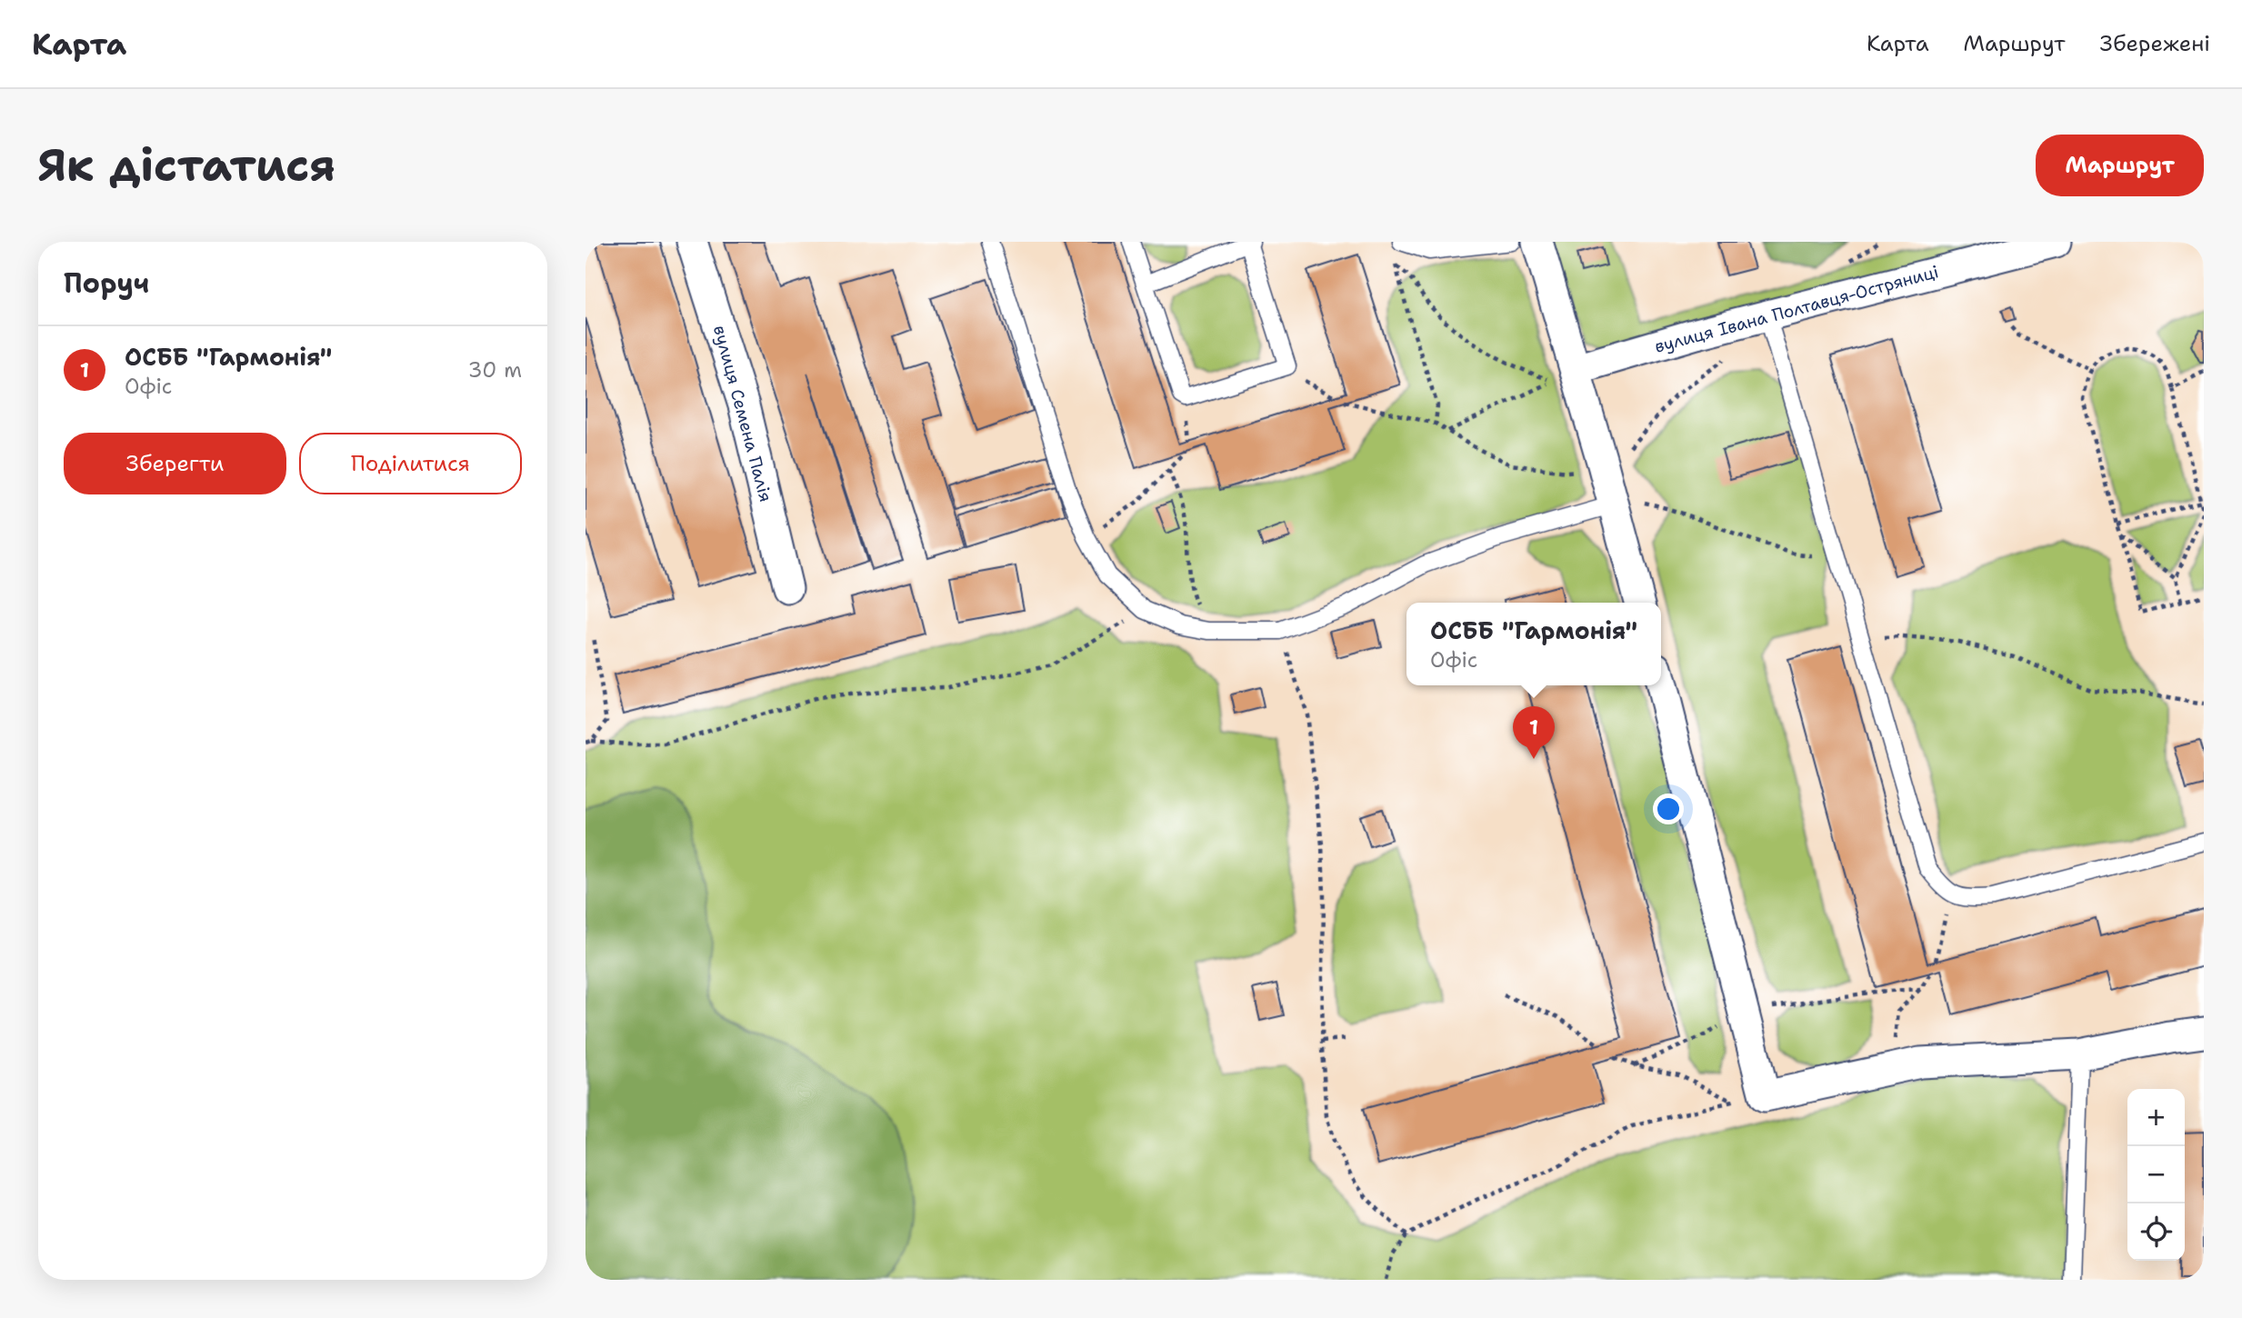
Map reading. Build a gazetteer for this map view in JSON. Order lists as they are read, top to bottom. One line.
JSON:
{"streets":{"street":["вулиця Івана Полтавця-Остряниці","вулиця Семена Палія"]},"page":{"header":"Карта","nav":["Карта","Маршрут","Збережені"],"buttons":["Маршрут",["Зберегти","Поділитися"]],"title":"Як дістатися","heading":"Поруч","list":[{"mark":"1","name":"ОСББ \"Гармонія\"","note":"Офіс","value":"30 m"}],"popup":["ОСББ \"Гармонія\"","Офіс"],"pins":"1","map_buttons":["+","−"]}}
